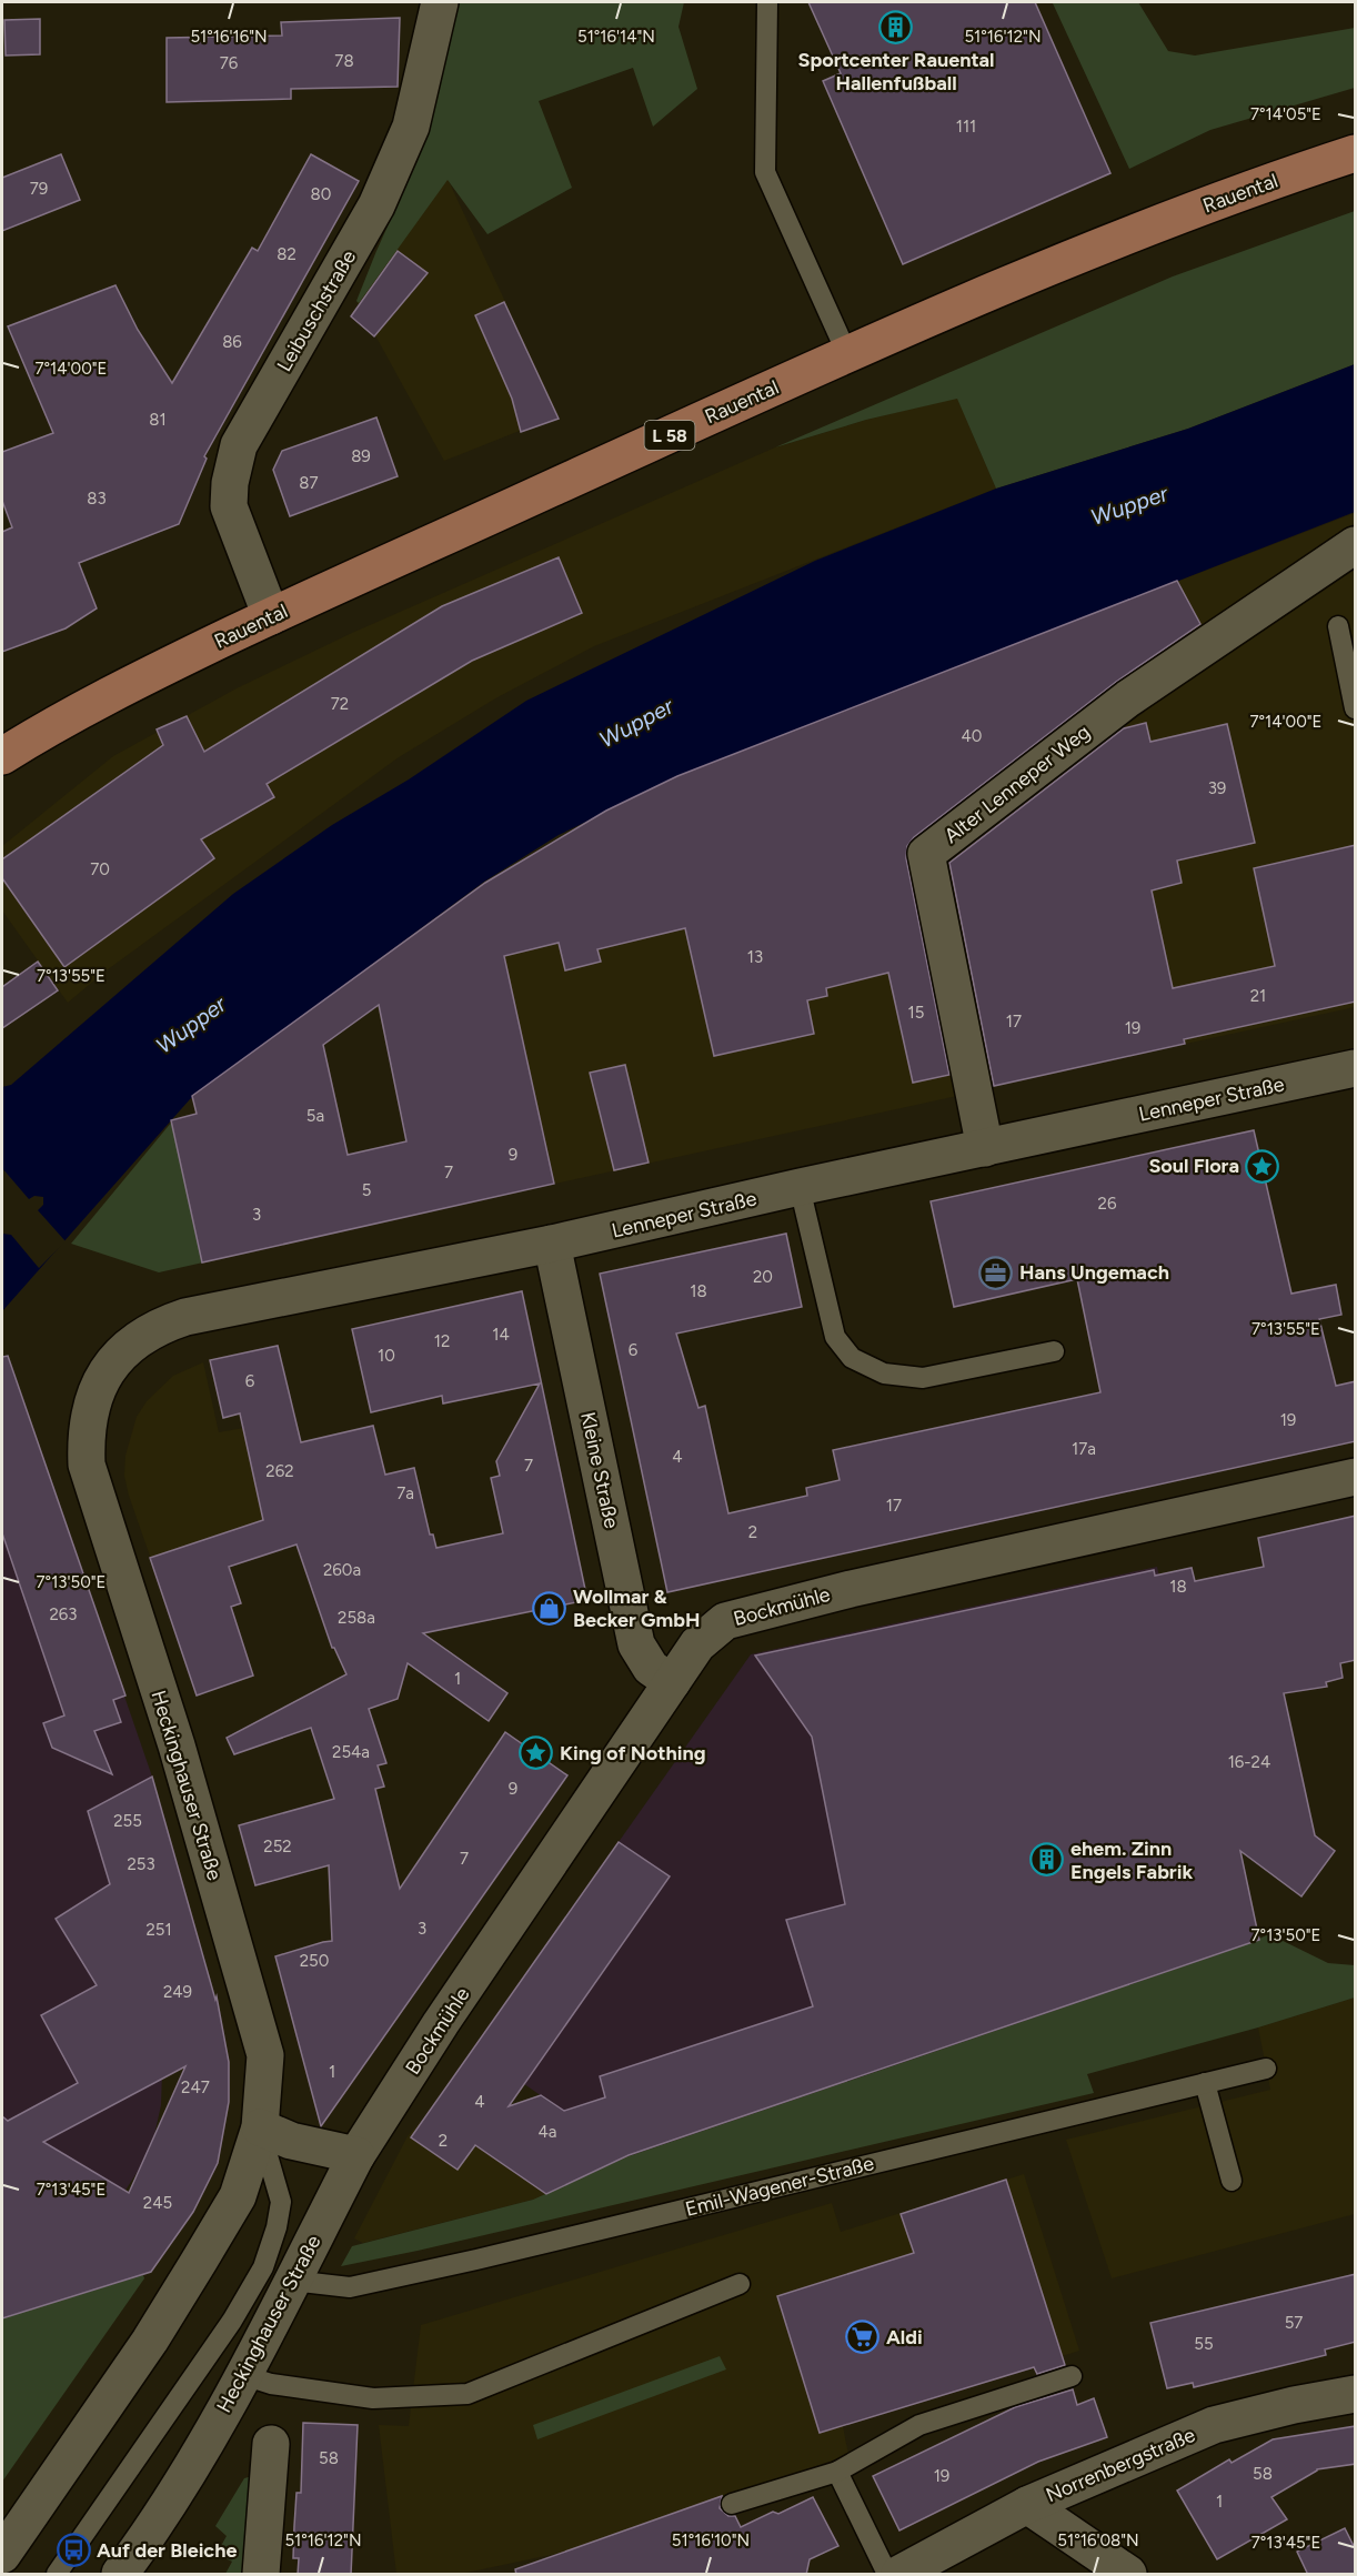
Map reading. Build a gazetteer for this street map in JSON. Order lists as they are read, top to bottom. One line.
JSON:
{"streets":{"main road":["Rauental","L 58"],"street":["Leibuschstraße","Alter Lenneper Weg","Lenneper Straße","Kleine Straße","Bockmühle","Heckinghauser Straße","Norrenbergstraße"],"lane":["Emil-Wagener-Straße"]},"crossings":[["Rauental","Leibuschstraße"],["Alter Lenneper Weg","Lenneper Straße"],["Lenneper Straße","Kleine Straße"],["Lenneper Straße","Heckinghauser Straße"],["Kleine Straße","Bockmühle"],["Bockmühle","Heckinghauser Straße"],["Heckinghauser Straße","Emil-Wagener-Straße"]],"water":["Wupper"],"places":{"building":["Sportcenter Rauental Hallenfußball","ehem. Zinn Engels Fabrik"],"place":["Soul Flora","King of Nothing"],"office":["Hans Ungemach"],"shop":["Wollmar & Becker GmbH"],"supermarket":["Aldi"],"bus stop":["Auf der Bleiche"]},"house_numbers":["78","76","111","79","80","82","86","81","89","87","83","72","40","39","70","13","21","15","17","19","5a","9","7","5","26","3","20","18","14","12","6","10","6","19","17a","4","7","262","7a","17","2","260a","18","263","258a","1","254a","16-24","9","255","252","7","253","3","251","250","249","1","247","4","4a","2","245","57","55","58","58","19","1"],"coordinates":["51°16'16\"N","51°16'14\"N","51°16'12\"N","7°14'05\"E","7°14'00\"E","7°13'55\"E","7°13'50\"E","7°13'45\"E","51°16'10\"N","51°16'08\"N"]}
